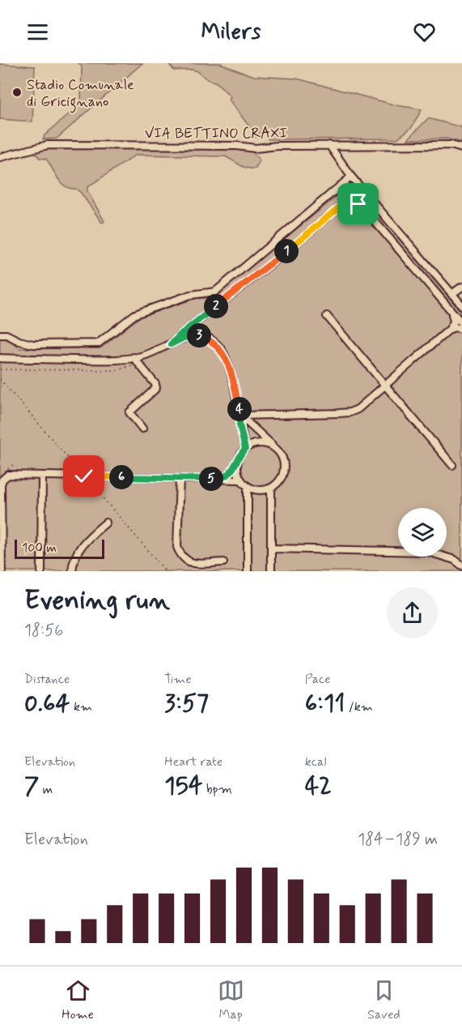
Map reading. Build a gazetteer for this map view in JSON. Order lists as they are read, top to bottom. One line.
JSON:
{"streets":{"street":["VIA BETTINO CRAXI"]},"places":["Stadio Comunale di Gricignano"],"scale_bar":"100 m","page":{"header":"Milers","pins":["1","2","3","4","6","5"],"scale":"100 m","heading":["Evening run","18:56"],"stats":[["Distance","0.64 km"],["Time","3:57"],["Pace","6:11 /km"],["Elevation","7 m"],["Heart rate","154 bpm"],["kcal","42"]],"chart":["Elevation","184–189 m"],"tabs":["Home","Map","Saved"]}}
